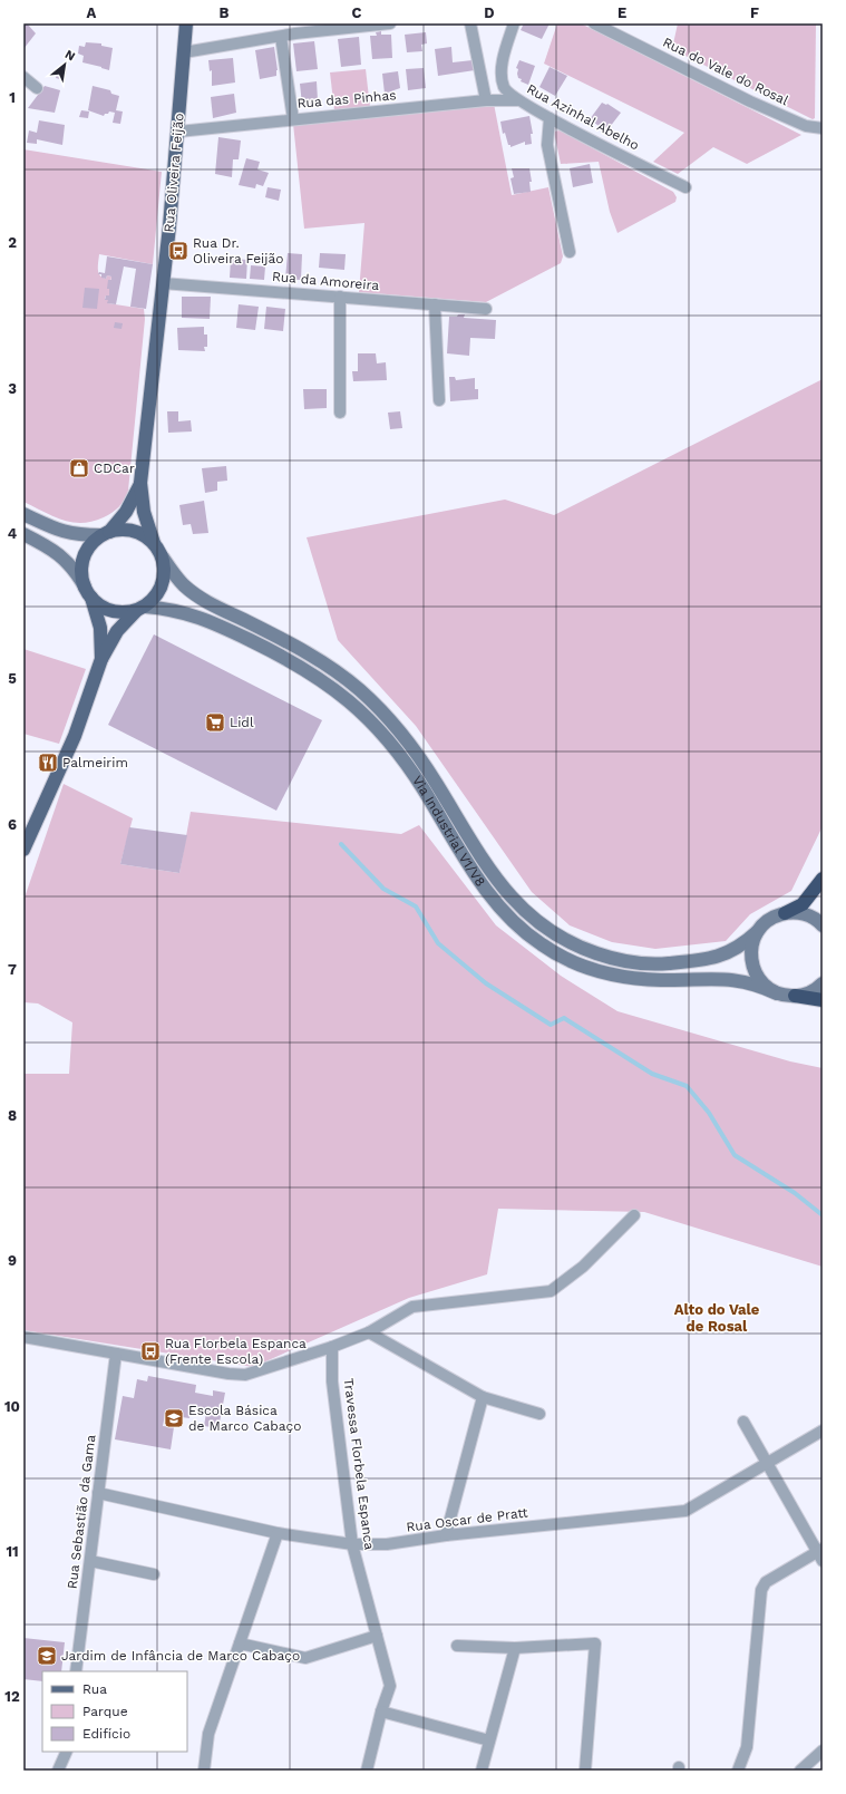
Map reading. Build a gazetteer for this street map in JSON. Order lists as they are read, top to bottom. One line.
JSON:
{"streets":{"main road":["Rua Oliveira Feijão","Via Industrial V1/V8"],"street":["Rua do Vale do Rosal","Rua das Pinhas","Rua Azinhal Abelho","Rua da Amoreira","Travessa Florbela Espanca","Rua Sebastião da Gama","Rua Oscar de Pratt"]},"crossings":[["Rua das Pinhas","Rua Azinhal Abelho"],["Rua das Pinhas","Rua Oliveira Feijão"],["Rua Oliveira Feijão","Rua da Amoreira"],["Rua Oliveira Feijão","Via Industrial V1/V8"],["Travessa Florbela Espanca","Rua Oscar de Pratt"],["Rua Sebastião da Gama","Rua Oscar de Pratt"]],"districts":["Alto do Vale de Rosal"],"places":{"bus stop":["Rua Dr. Oliveira Feijão","Rua Florbela Espanca (Frente Escola)"],"shop":["CDCar"],"supermarket":["Lidl"],"restaurant":["Palmeirim"],"school or university":["Escola Básica de Marco Cabaço","Jardim de Infância de Marco Cabaço"]},"legend":["Rua","Parque","Edifício"],"north":"top right","grid":{"columns":["A","B","C","D","E","F"],"rows":["1","2","3","4","5","6","7","8","9","10","11","12"]}}
